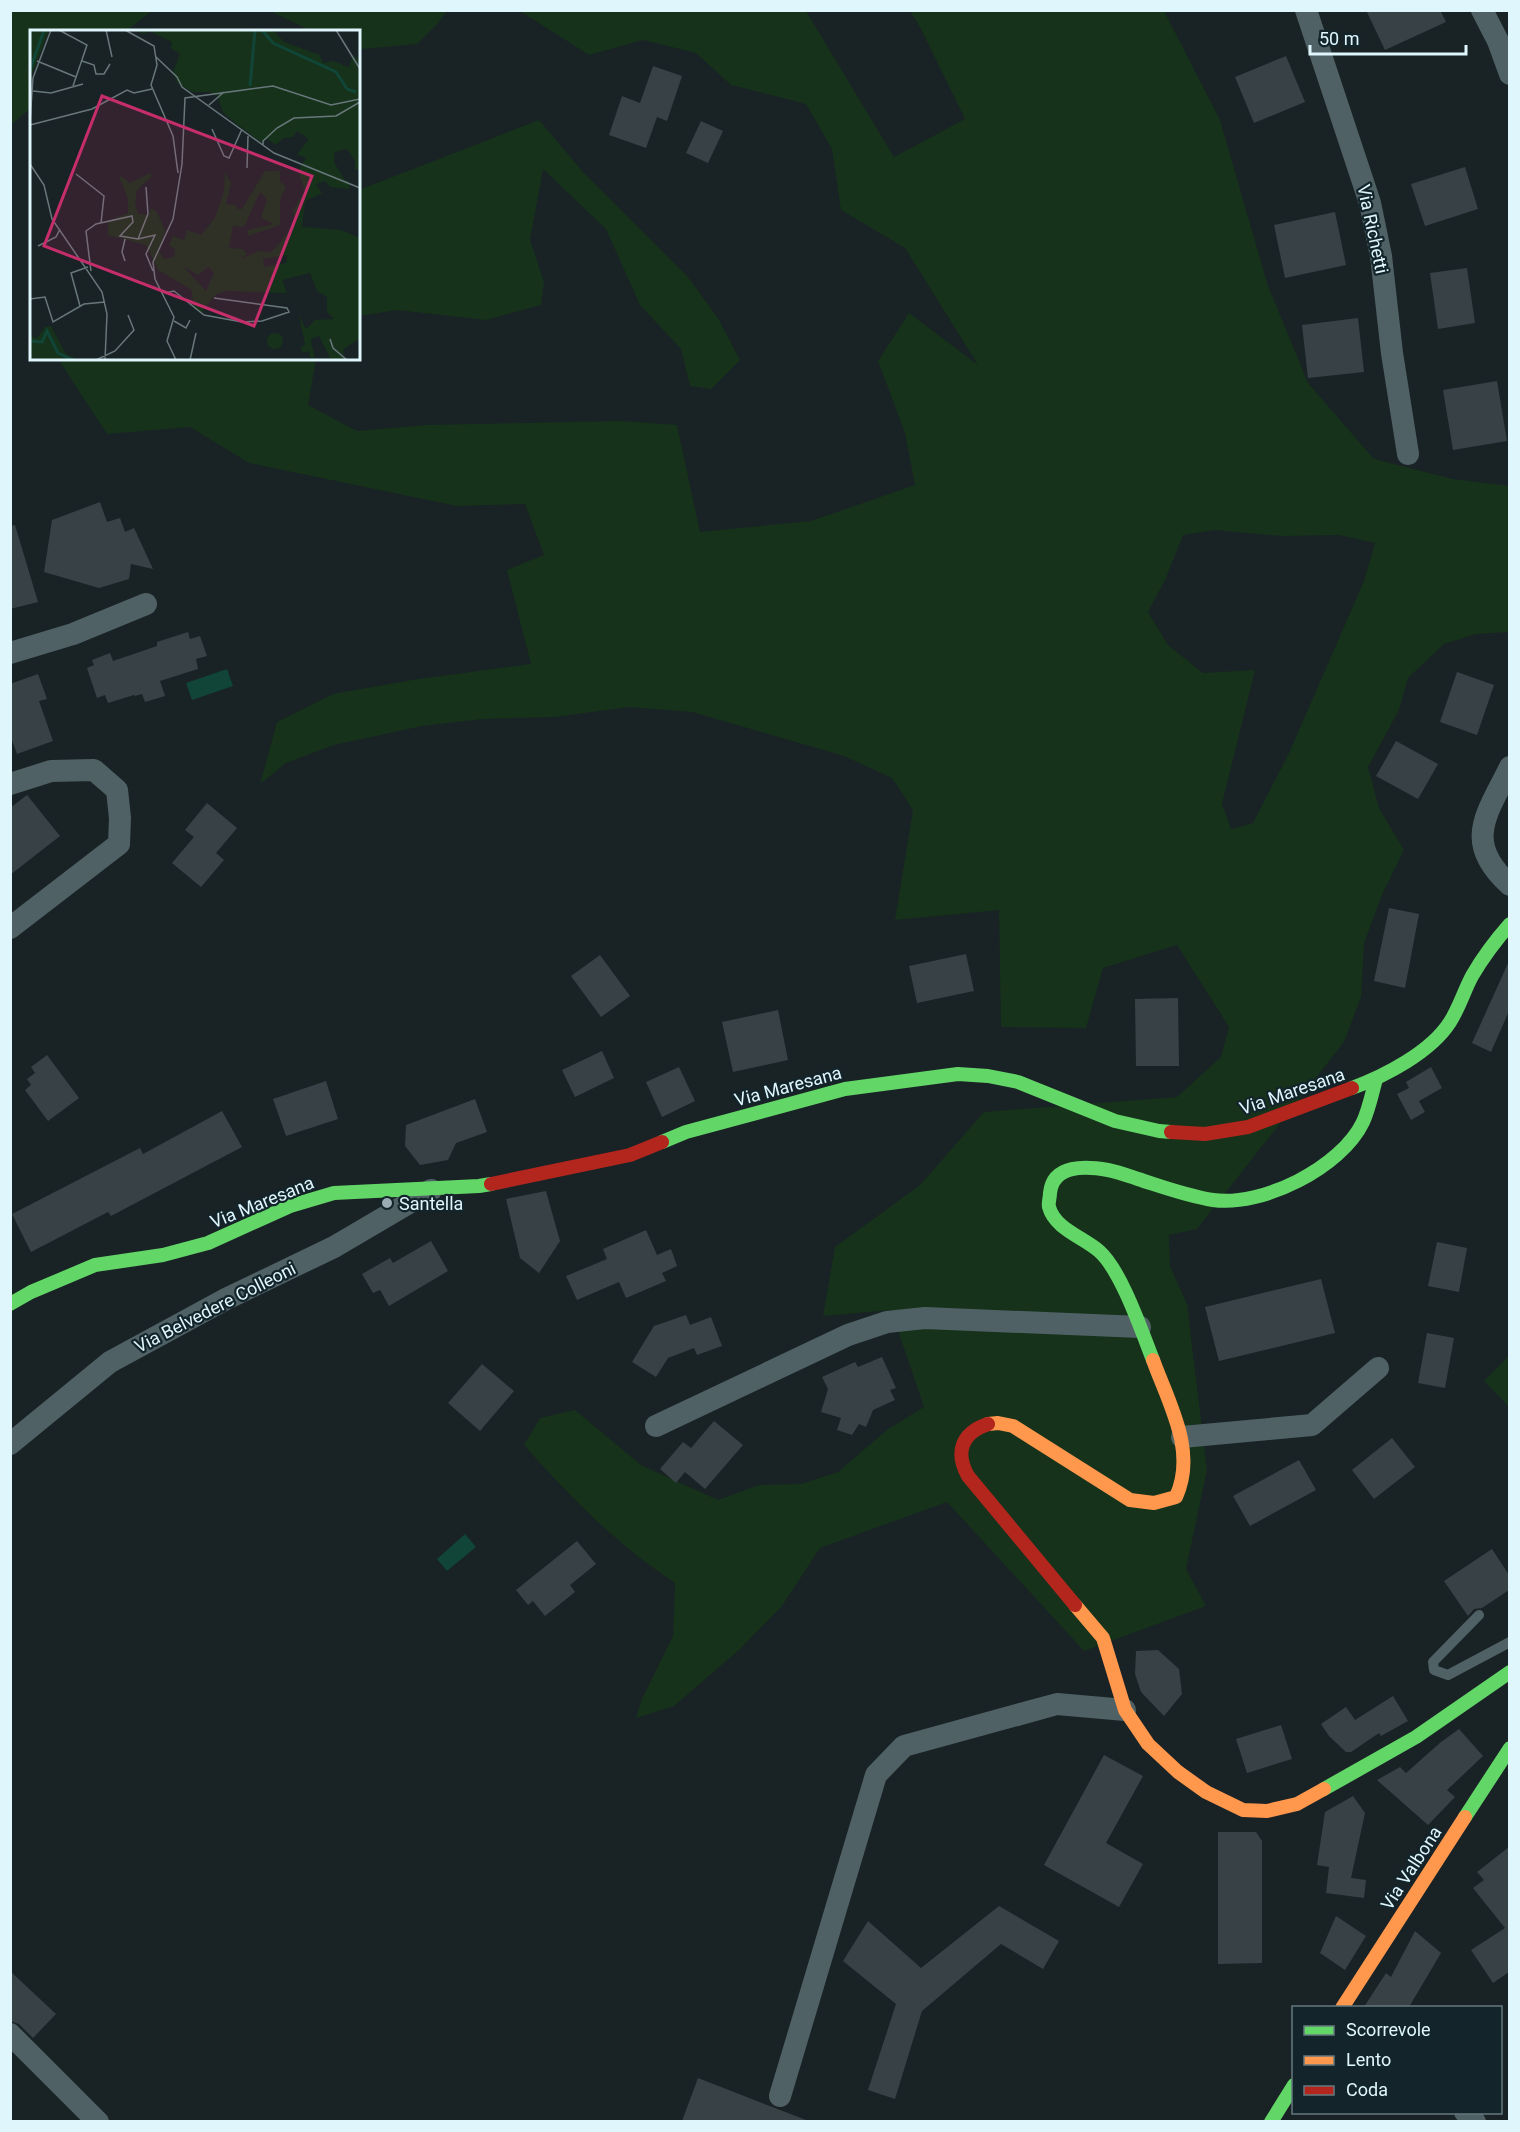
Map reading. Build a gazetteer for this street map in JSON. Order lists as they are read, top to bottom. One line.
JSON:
{"streets":{"street":["Via Richetti","Via Maresana","Via Belvedere Colleoni","Via Valbona"]},"crossings":[["Via Maresana","Via Belvedere Colleoni"]],"places":["Santella"],"legend":["Scorrevole","Lento","Coda"],"scale_bar":"50 m"}
